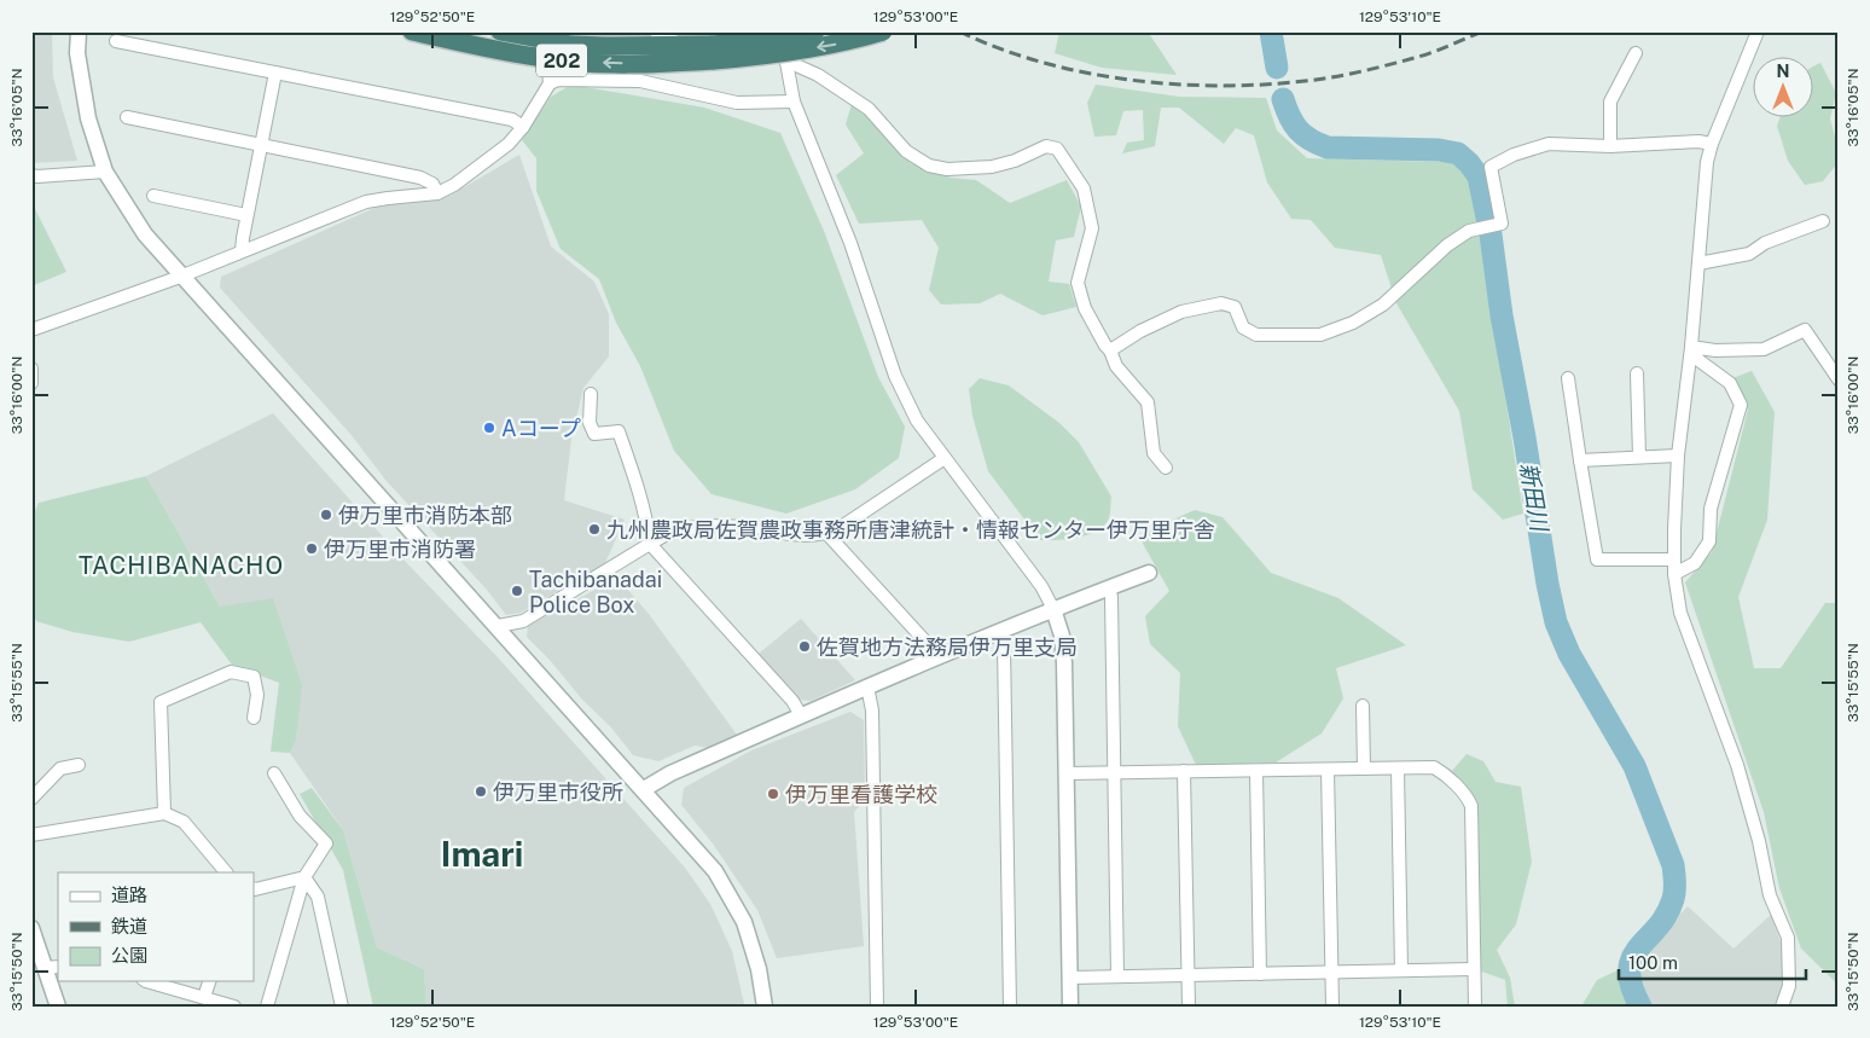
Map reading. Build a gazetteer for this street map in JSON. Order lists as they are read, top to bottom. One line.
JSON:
{"streets":{"highway":["202"]},"districts":["TACHIBANACHO","Imari"],"water":["新田川"],"places":["Aコープ","伊万里市消防本部","九州農政局佐賀農政事務所唐津統計・情報センター伊万里庁舎","伊万里市消防署","Tachibanadai Police Box","佐賀地方法務局伊万里支局","伊万里市役所","伊万里看護学校"],"legend":["道路","鉄道","公園"],"scale_bar":"100 m","north":"top","coordinates":["129°52'50\"E","129°53'00\"E","129°53'10\"E","33°16'05\"N","33°16'00\"N","33°15'55\"N","33°15'50\"N"]}
